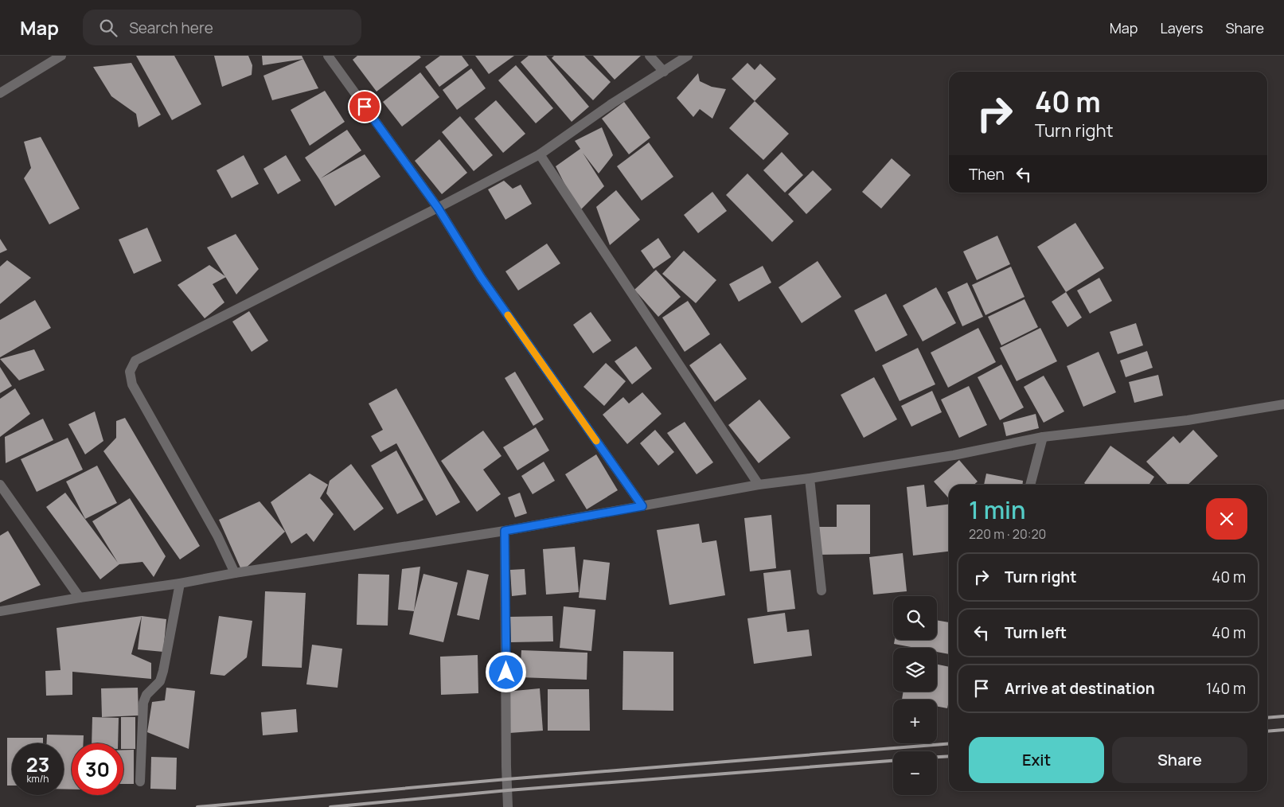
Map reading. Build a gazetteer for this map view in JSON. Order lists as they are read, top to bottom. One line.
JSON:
{"page":{"header":"Map","search":"Search here","nav":["Map","Layers","Share"],"turn":["40 m","Turn right"],"then":"Then","heading":["1 min","220 m · 20:20"],"list":[{"name":"Turn right","value":"40 m"},{"name":"Turn left","value":"40 m"},{"name":"Arrive at destination","value":"140 m"}],"map_buttons":["+","−"],"buttons":["Exit","Share"],"speed":"23 km/h","limit":"30"}}
